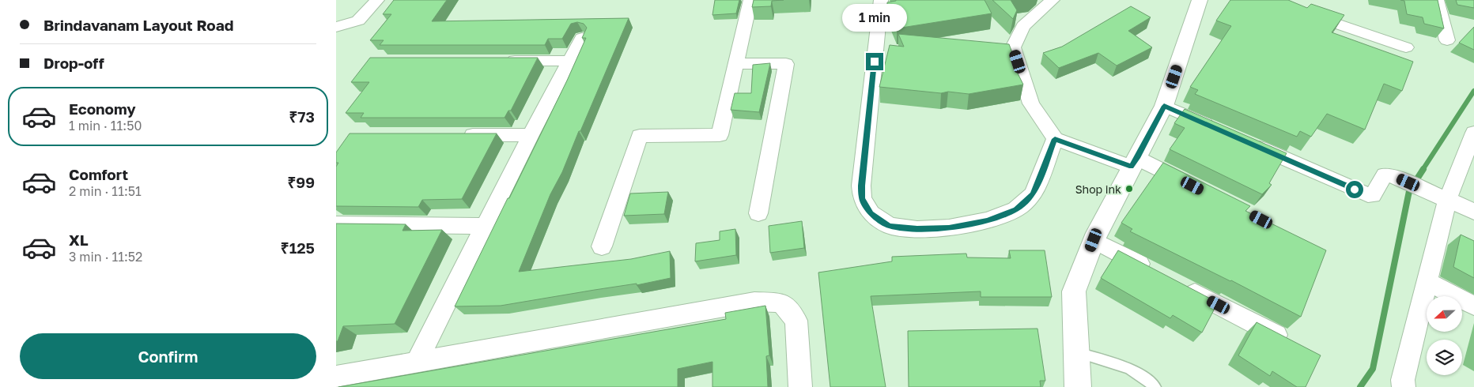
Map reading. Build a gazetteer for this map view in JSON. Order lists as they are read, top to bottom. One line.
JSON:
{"places":["Shop ink"],"north":"left","page":{"banner":["Brindavanam Layout Road","Drop-off"],"bubble":"1 min","list":[{"name":"Economy","note":"1 min · 11:50","value":"₹73"},{"name":"Comfort","note":"2 min · 11:51","value":"₹99"},{"name":"XL","note":"3 min · 11:52","value":"₹125"}],"buttons":"Confirm"}}
